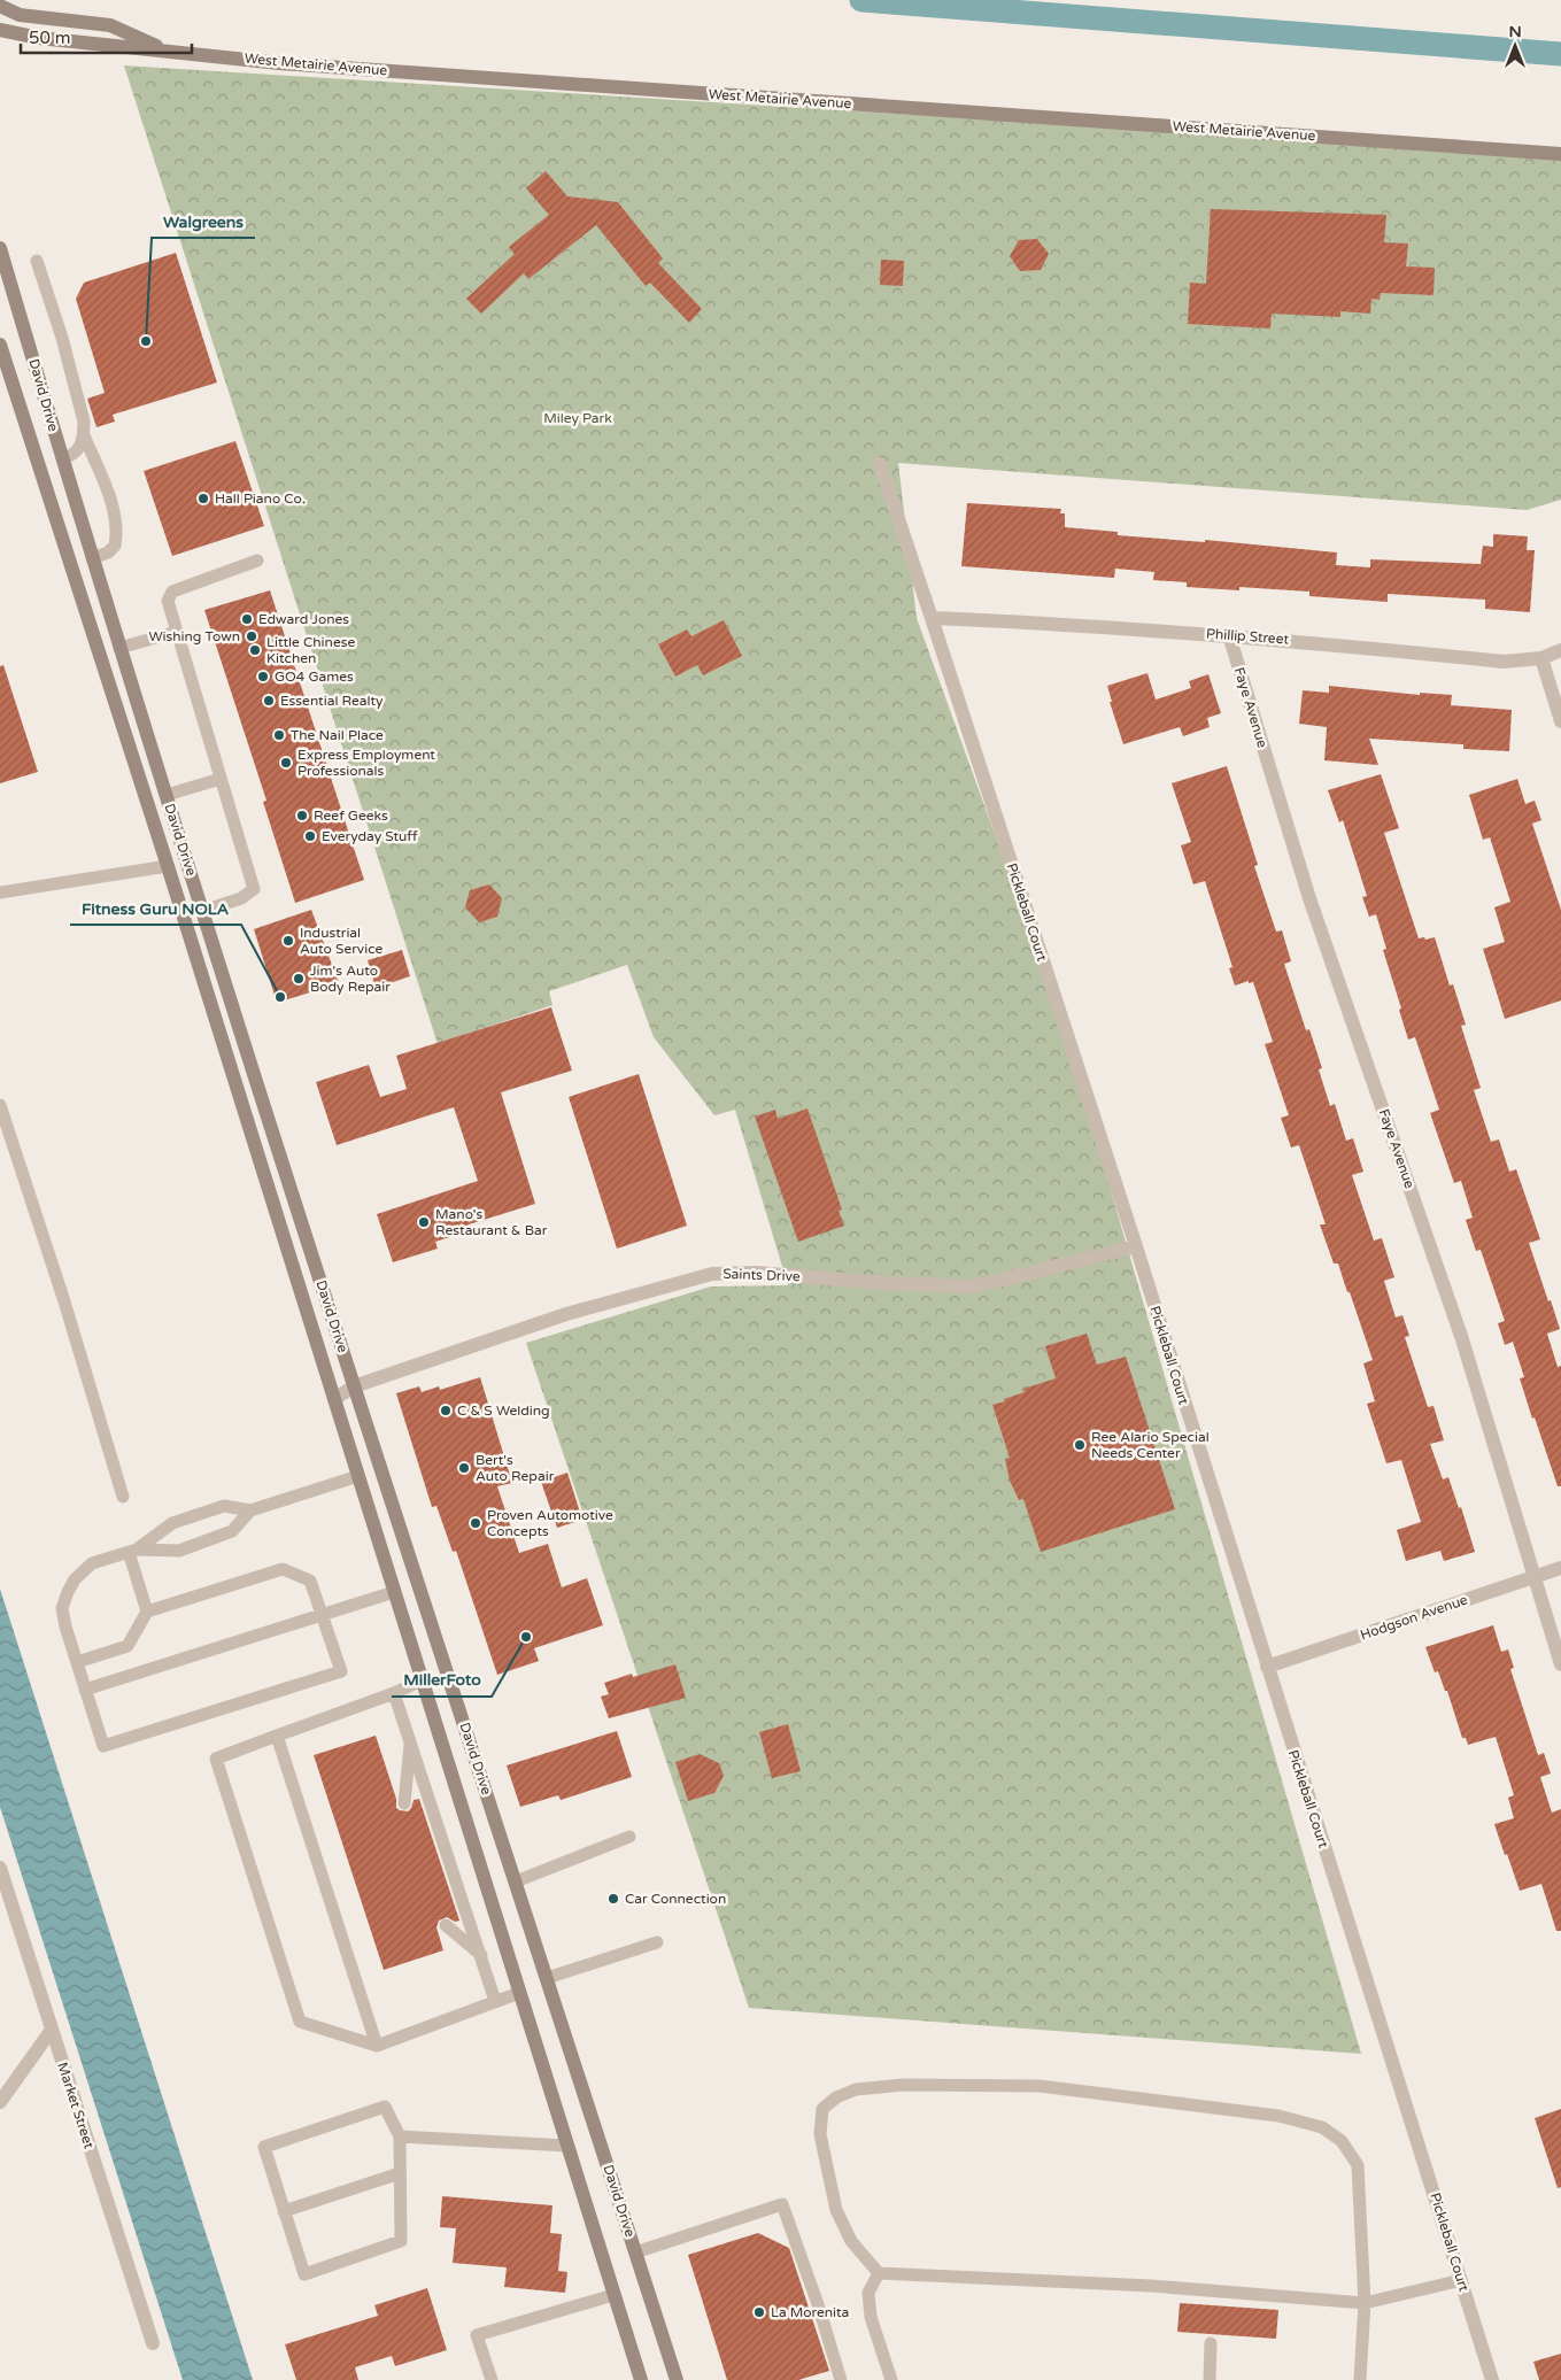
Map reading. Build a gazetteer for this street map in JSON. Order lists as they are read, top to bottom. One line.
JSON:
{"streets":{"main road":["West Metairie Avenue","David Drive"],"street":["Phillip Street","Faye Avenue","Pickleball Court","Saints Drive","Hodgson Avenue","Market Street"]},"crossings":[["David Drive","Saints Drive"],["Phillip Street","Faye Avenue"],["Phillip Street","Pickleball Court"],["Faye Avenue","Hodgson Avenue"],["Pickleball Court","Saints Drive"],["Pickleball Court","Hodgson Avenue"]],"parks":["Miley Park"],"places":["Walgreens","Hall Piano Co.","Edward Jones","Wishing Town","Little Chinese Kitchen","GO4 Games","Essential Realty","The Nail Place","Express Employment Professionals","Reef Geeks","Everyday Stuff","Industrial Auto Service","Jim's Auto Body Repair","Fitness Guru NOLA","Mano's Restaurant & Bar","C & S Welding","Ree Alario Special Needs Center","Bert's Auto Repair","Proven Automotive Concepts","MillerFoto","Car Connection","La Morenita"],"scale_bar":"50 m","north":"top"}
